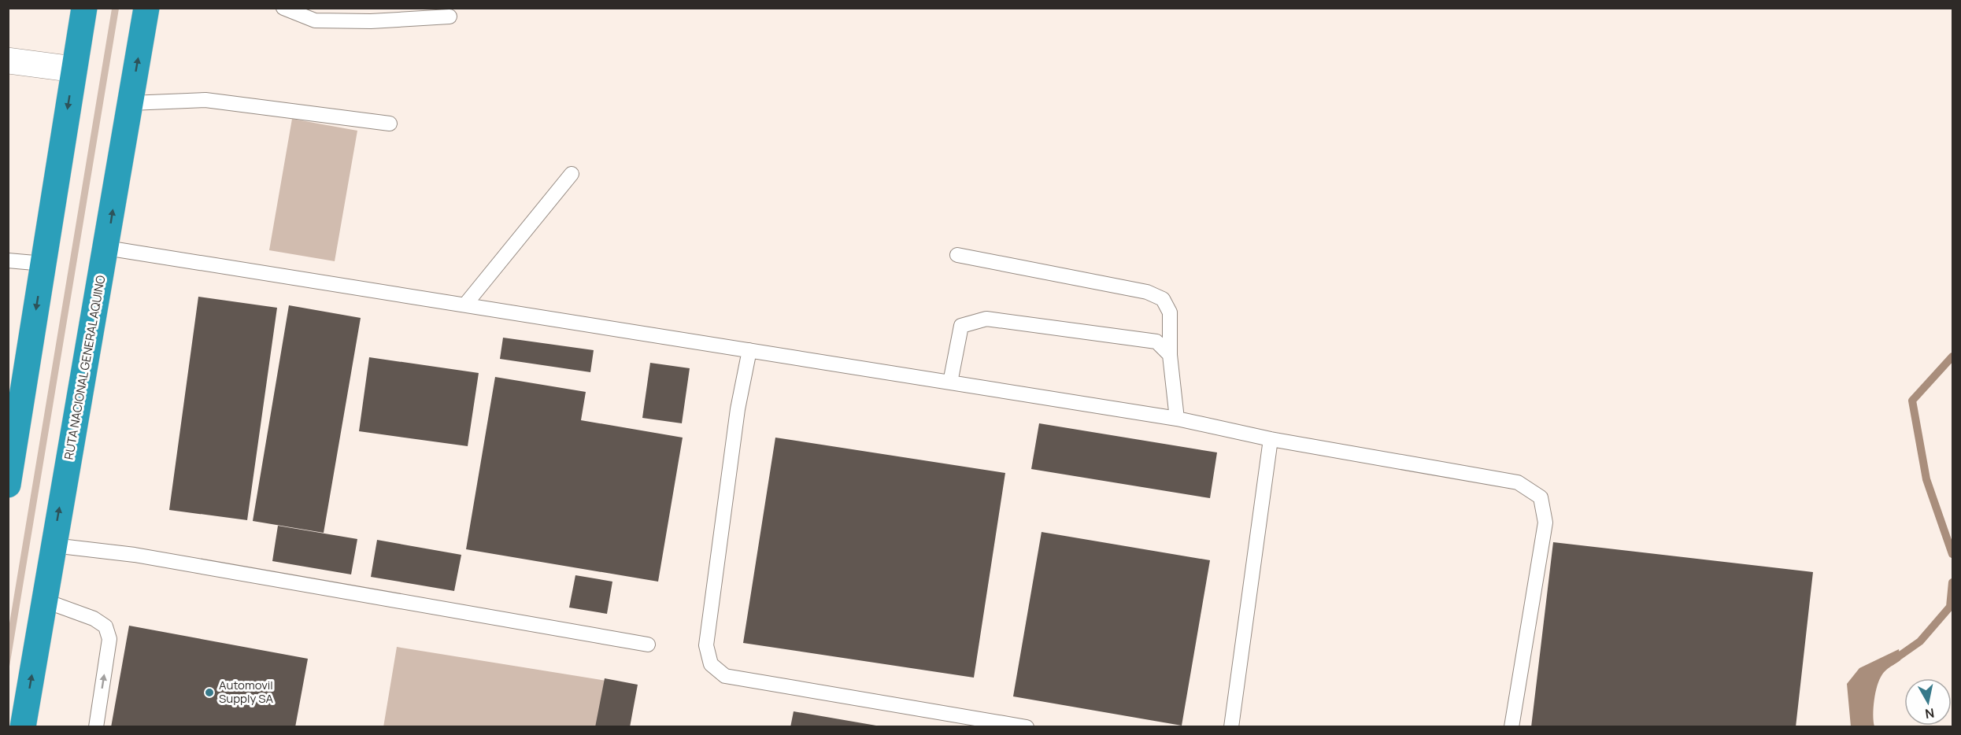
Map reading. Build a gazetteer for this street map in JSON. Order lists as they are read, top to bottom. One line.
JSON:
{"streets":{"highway":["RUTA NACIONAL GENERAL AQUINO"]},"places":["Automovil Supply SA"],"north":"bottom"}
